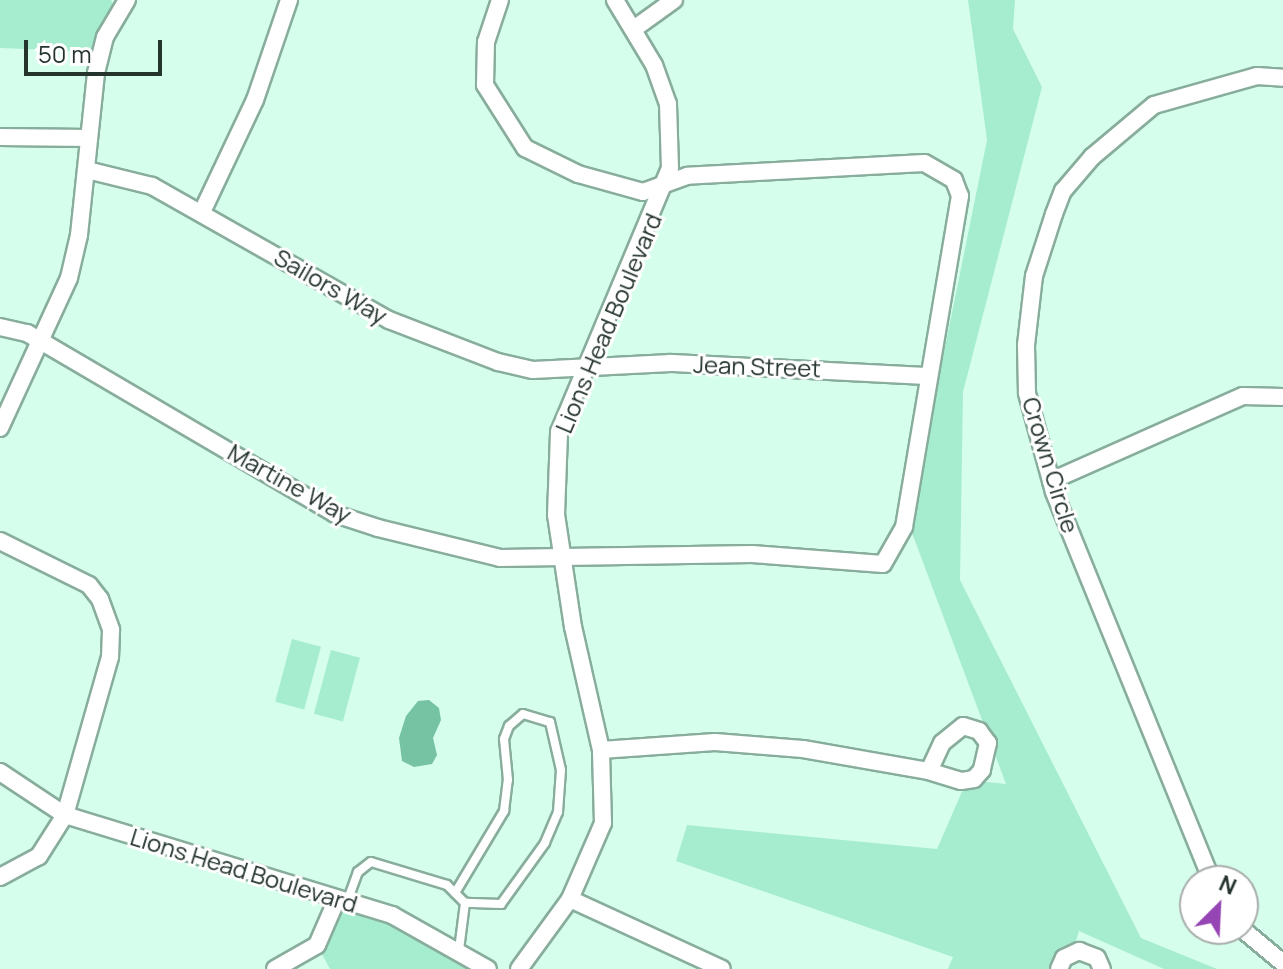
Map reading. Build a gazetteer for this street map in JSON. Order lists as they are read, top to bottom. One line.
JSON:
{"streets":{"street":["Sailors Way","Lions Head Boulevard","Jean Street","Crown Circle","Martine Way"]},"crossings":[["Sailors Way","Lions Head Boulevard"],["Sailors Way","Jean Street"],["Lions Head Boulevard","Jean Street"],["Lions Head Boulevard","Martine Way"],["Jean Street","Martine Way"]],"scale_bar":"50 m","north":"top right"}
